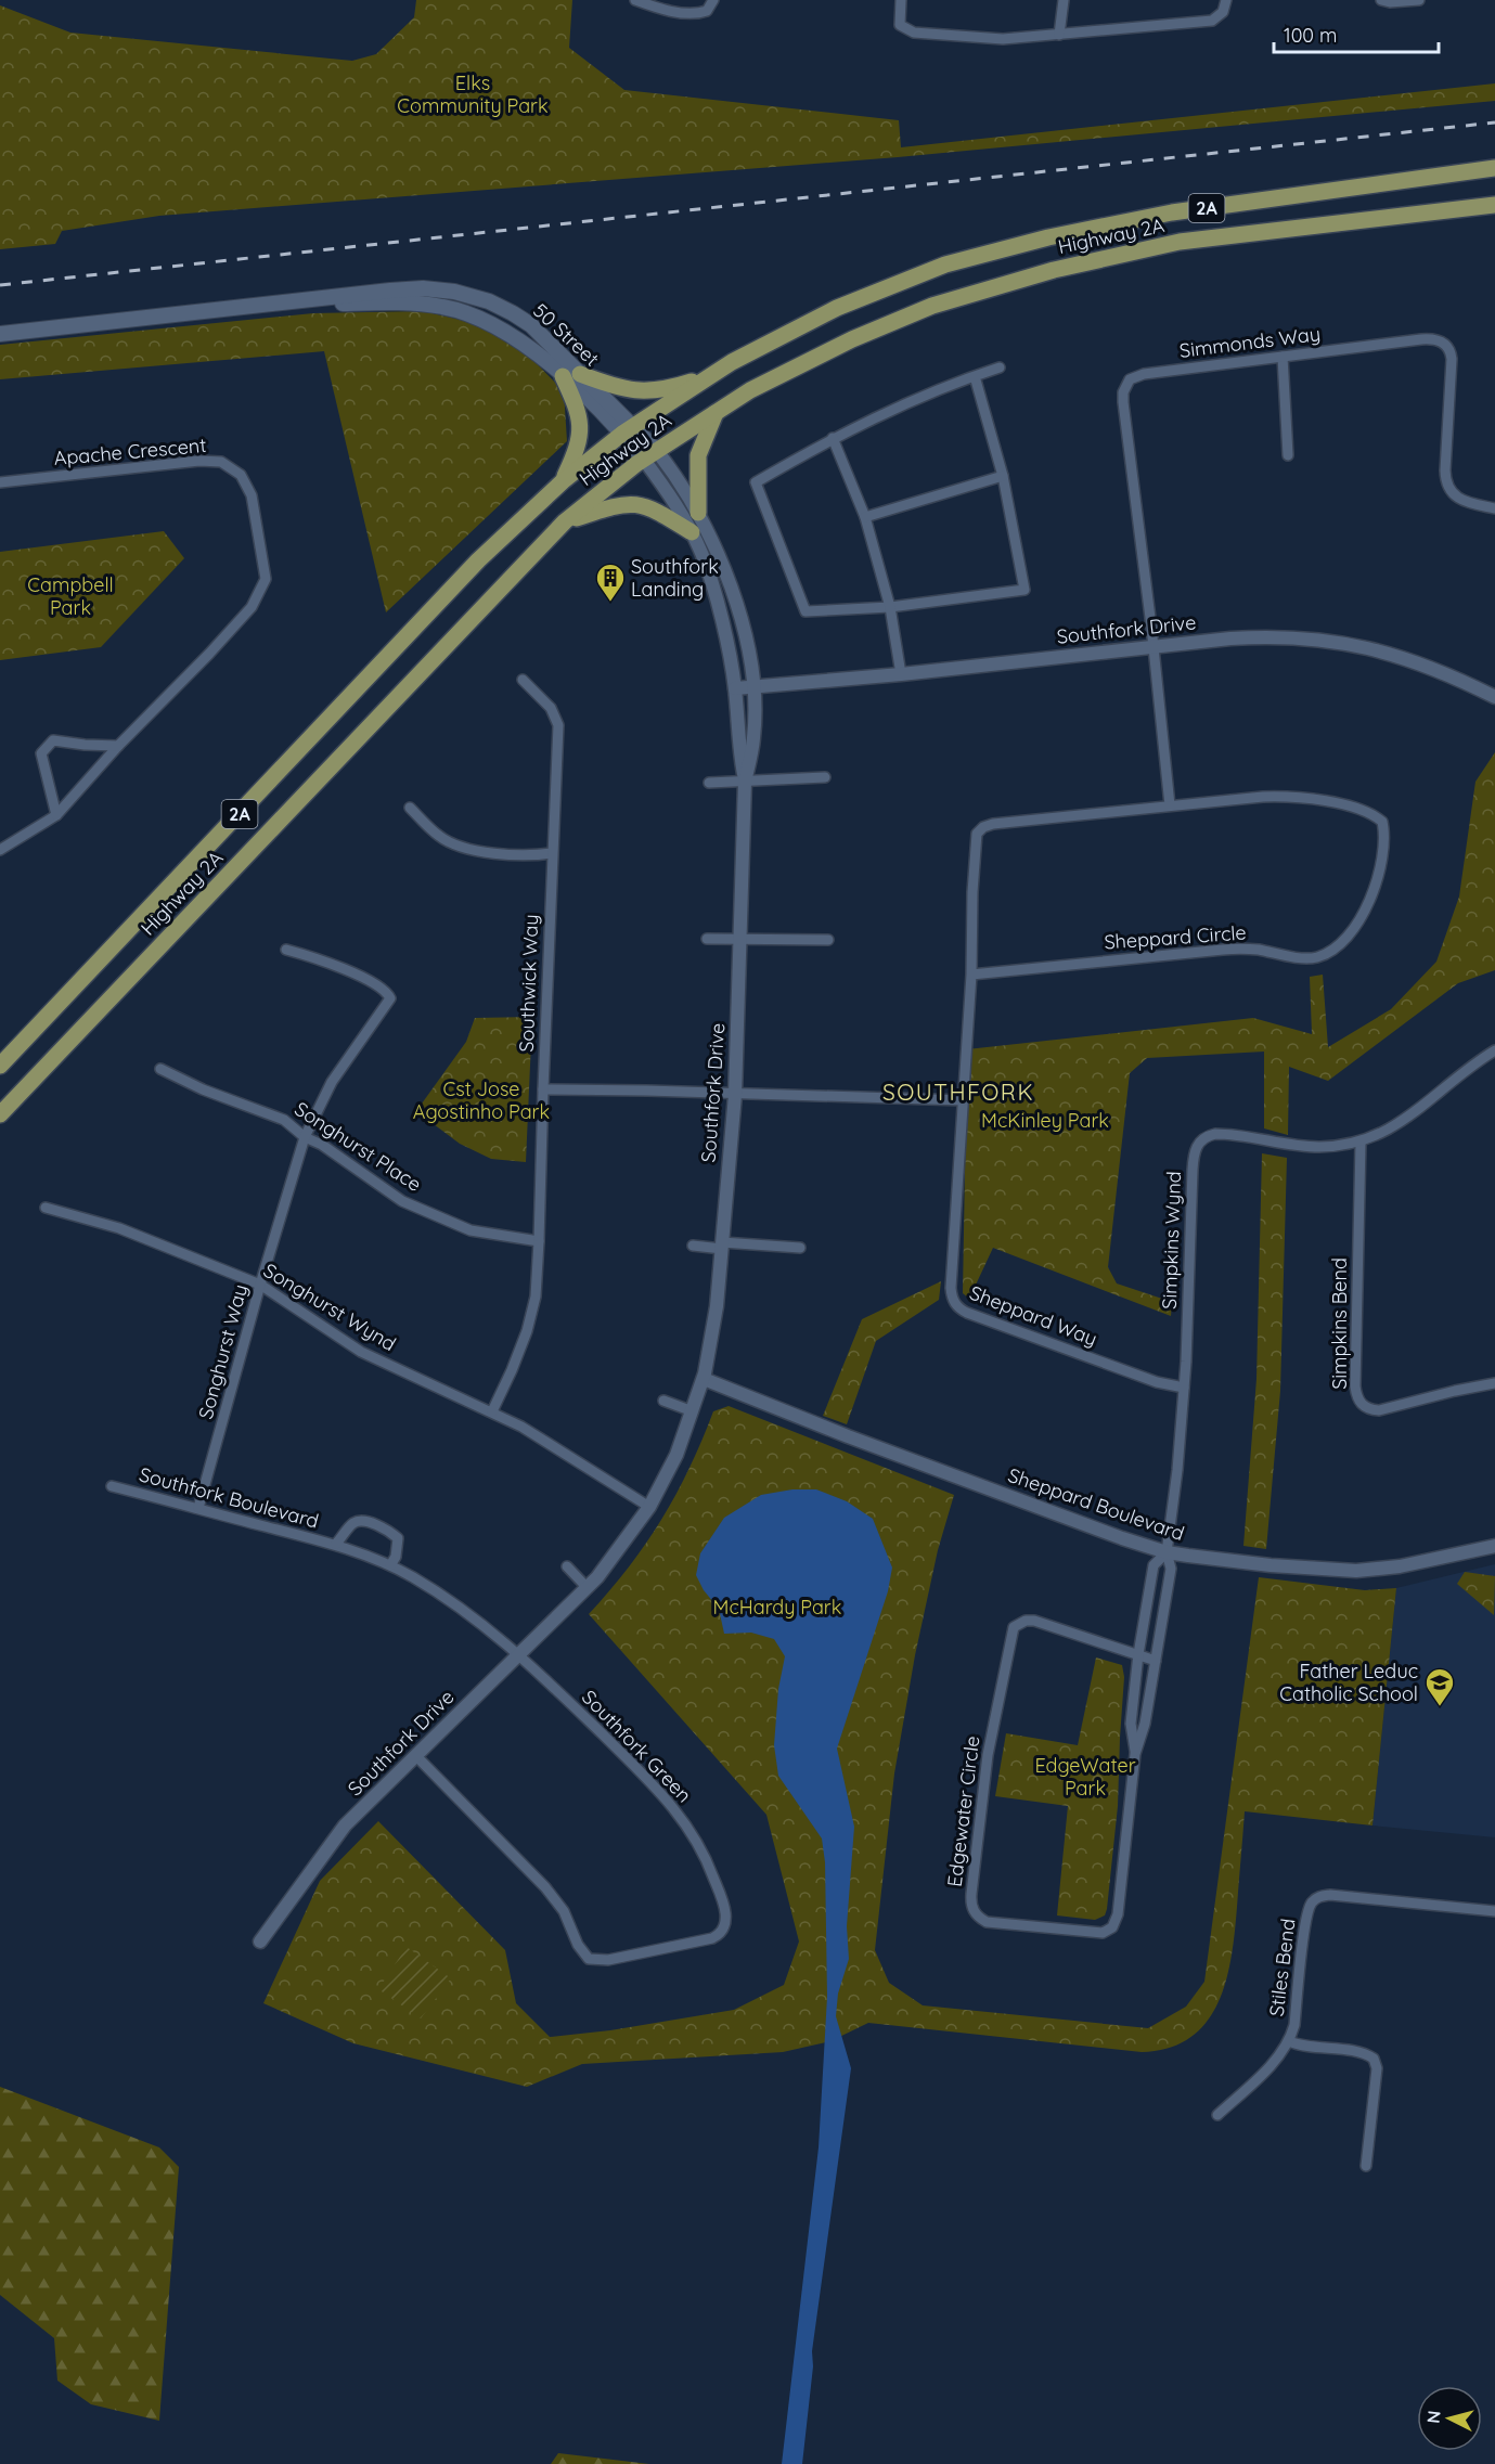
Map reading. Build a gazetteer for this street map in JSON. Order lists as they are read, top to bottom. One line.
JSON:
{"streets":{"main road":["2A","Highway 2A","50 Street"],"street":["Simmonds Way","Apache Crescent","Southfork Drive","Sheppard Circle","Southwick Way","Songhurst Place","Simpkins Wynd","Songhurst Wynd","Sheppard Way","Simpkins Bend","Songhurst Way","Southfork Boulevard","Sheppard Boulevard","Southfork Green","Edgewater Circle","Stiles Bend"]},"crossings":[["Highway 2A","50 Street"],["Highway 2A","Southfork Drive"],["50 Street","Southfork Drive"],["Simmonds Way","Southfork Drive"],["Southfork Drive","Songhurst Wynd"],["Southfork Drive","Southfork Boulevard"],["Southfork Drive","Sheppard Boulevard"],["Southfork Drive","Southfork Green"],["Sheppard Circle","Sheppard Way"],["Southwick Way","Songhurst Place"],["Southwick Way","Songhurst Wynd"],["Songhurst Place","Songhurst Way"],["Simpkins Wynd","Sheppard Way"],["Simpkins Wynd","Simpkins Bend"],["Simpkins Wynd","Sheppard Boulevard"],["Songhurst Wynd","Songhurst Way"],["Songhurst Way","Southfork Boulevard"],["Southfork Boulevard","Southfork Green"]],"districts":["SOUTHFORK"],"parks":["Elks Community Park","Campbell Park","Cst Jose Agostinho Park","McKinley Park","McHardy Park","EdgeWater Park"],"places":{"building":["Southfork Landing"],"school or university":["Father Leduc Catholic School"]},"scale_bar":"100 m","north":"left"}
